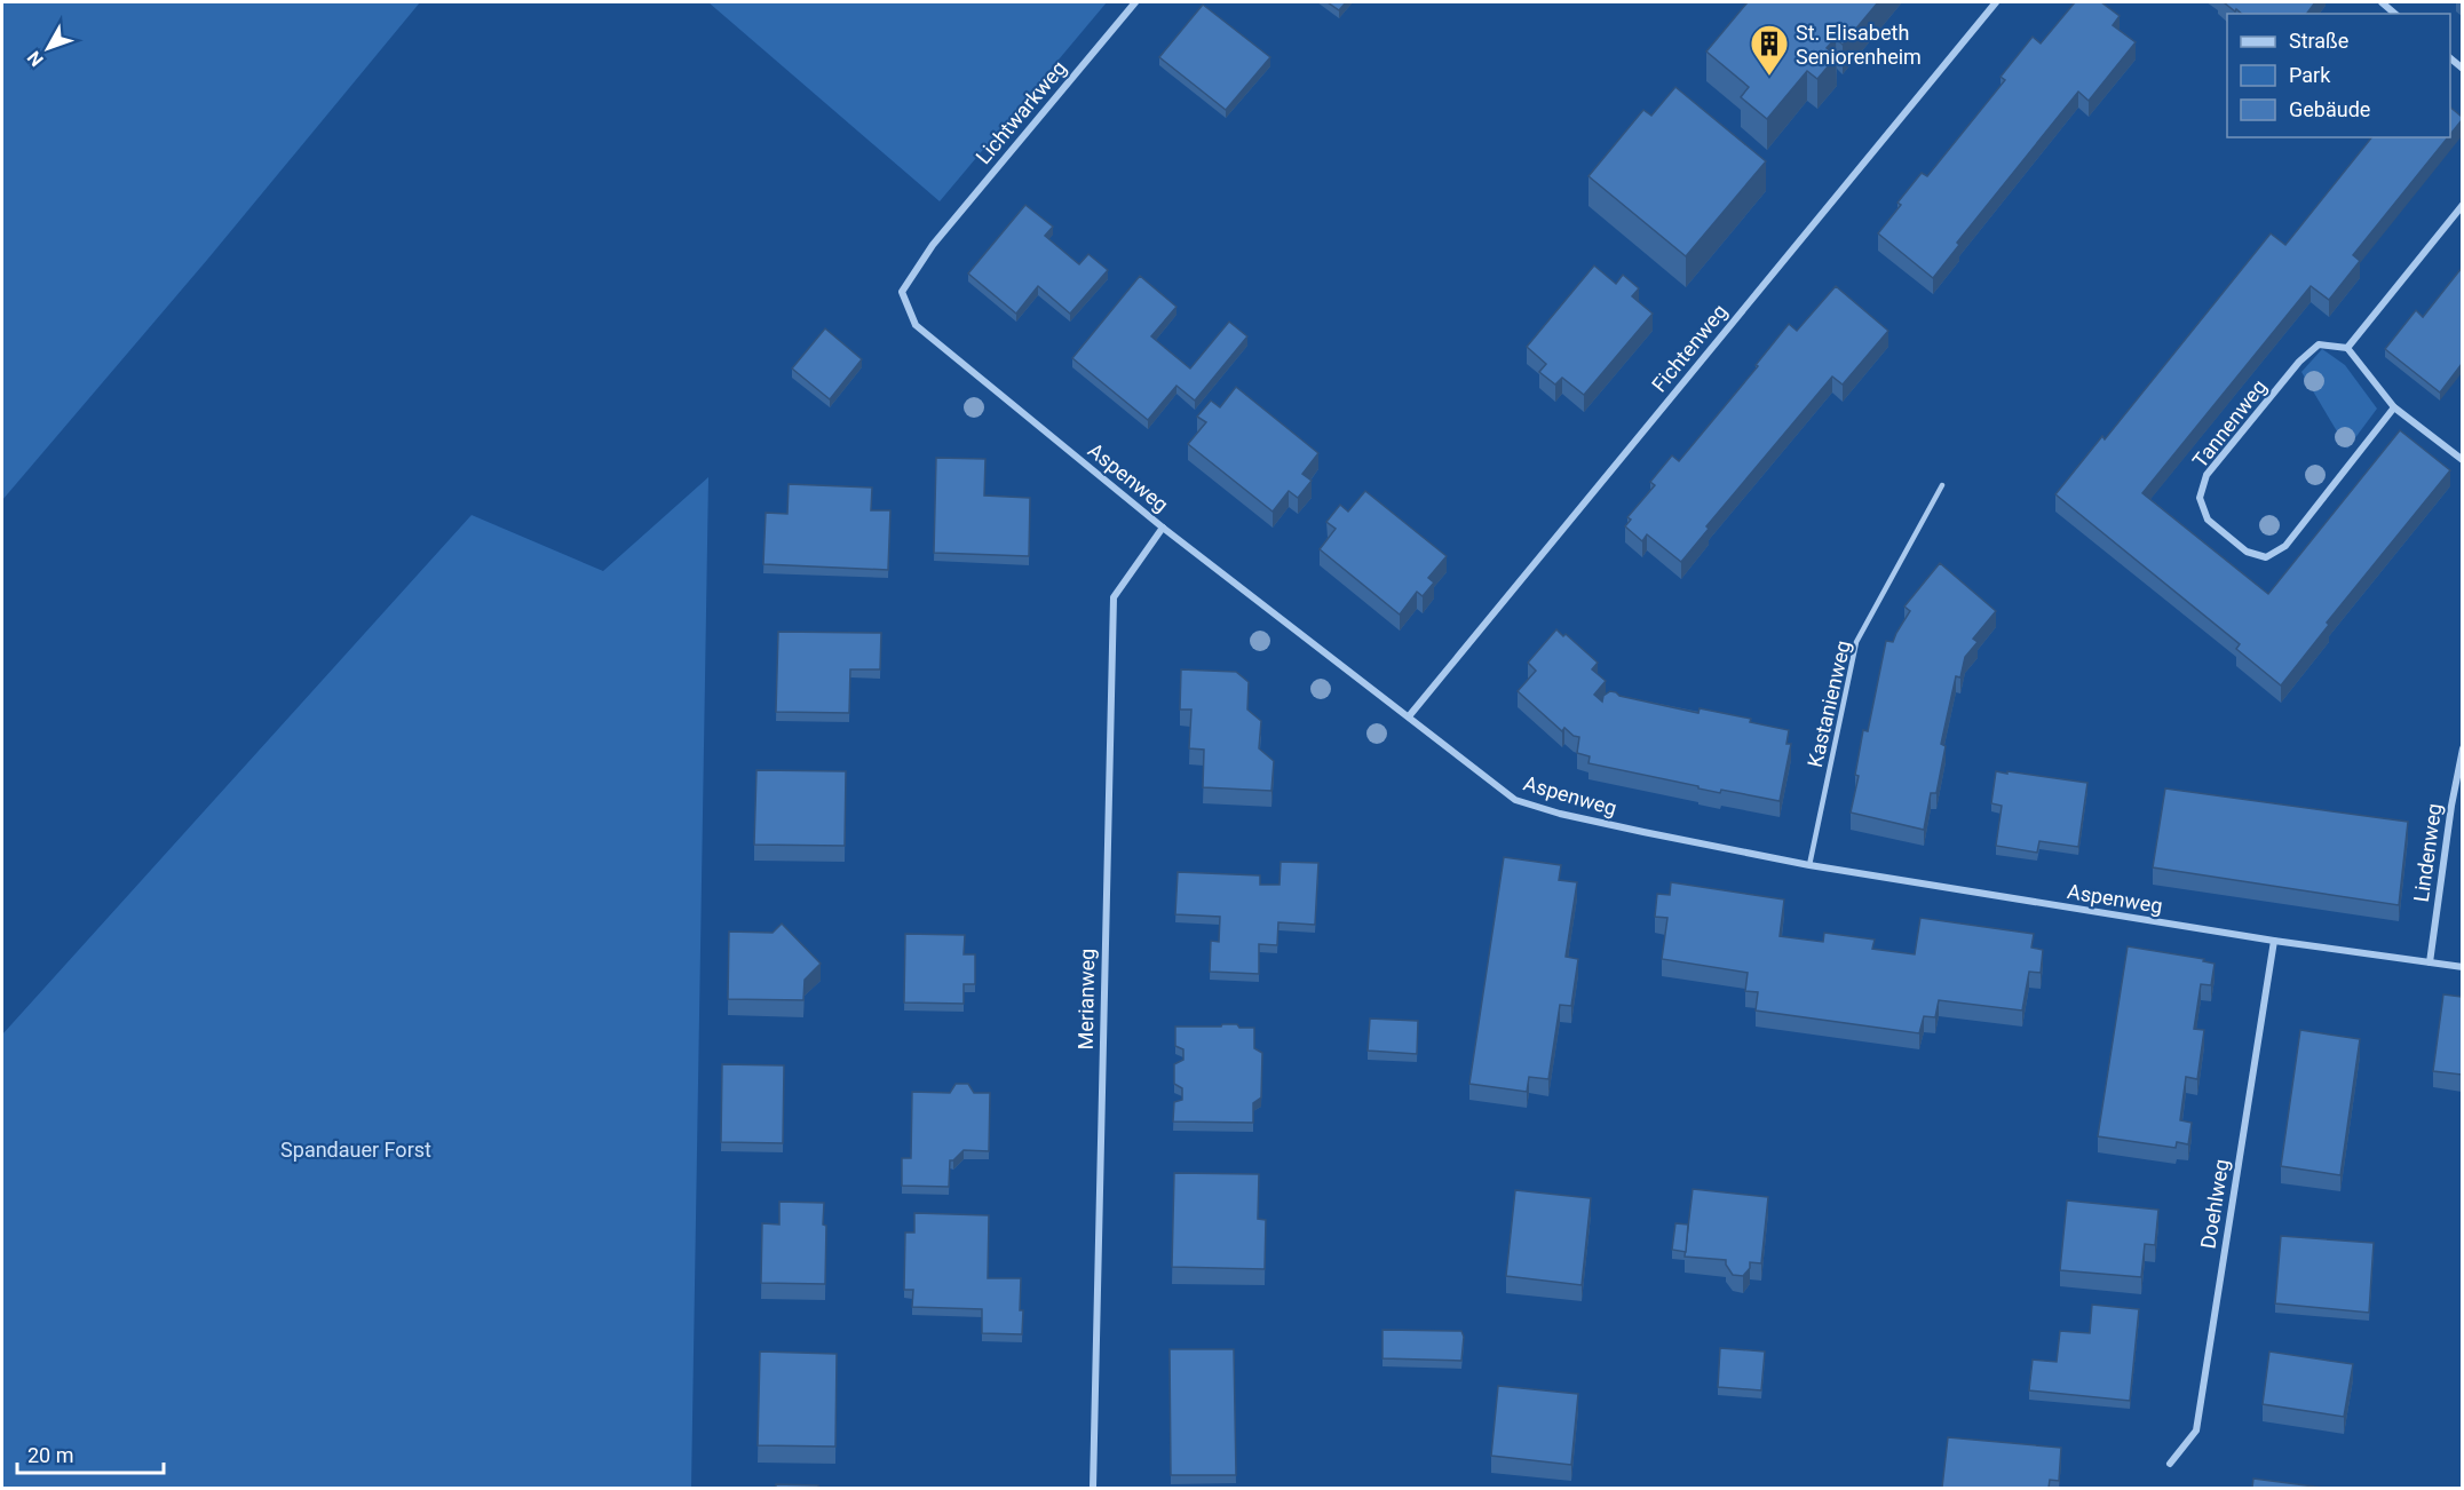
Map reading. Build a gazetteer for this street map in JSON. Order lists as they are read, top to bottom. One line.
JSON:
{"streets":{"street":["Lichtwarkweg","Fichtenweg","Tannenweg","Aspenweg","Lindenweg","Merianweg","Doehlweg"],"lane":["Kastanienweg"]},"crossings":[["Lichtwarkweg","Aspenweg"],["Fichtenweg","Aspenweg"],["Aspenweg","Kastanienweg"],["Aspenweg","Lindenweg"],["Aspenweg","Merianweg"],["Aspenweg","Doehlweg"]],"parks":["Spandauer Forst"],"places":{"building":["St. Elisabeth Seniorenheim"]},"legend":["Straße","Park","Gebäude"],"scale_bar":"20 m","north":"bottom left"}
